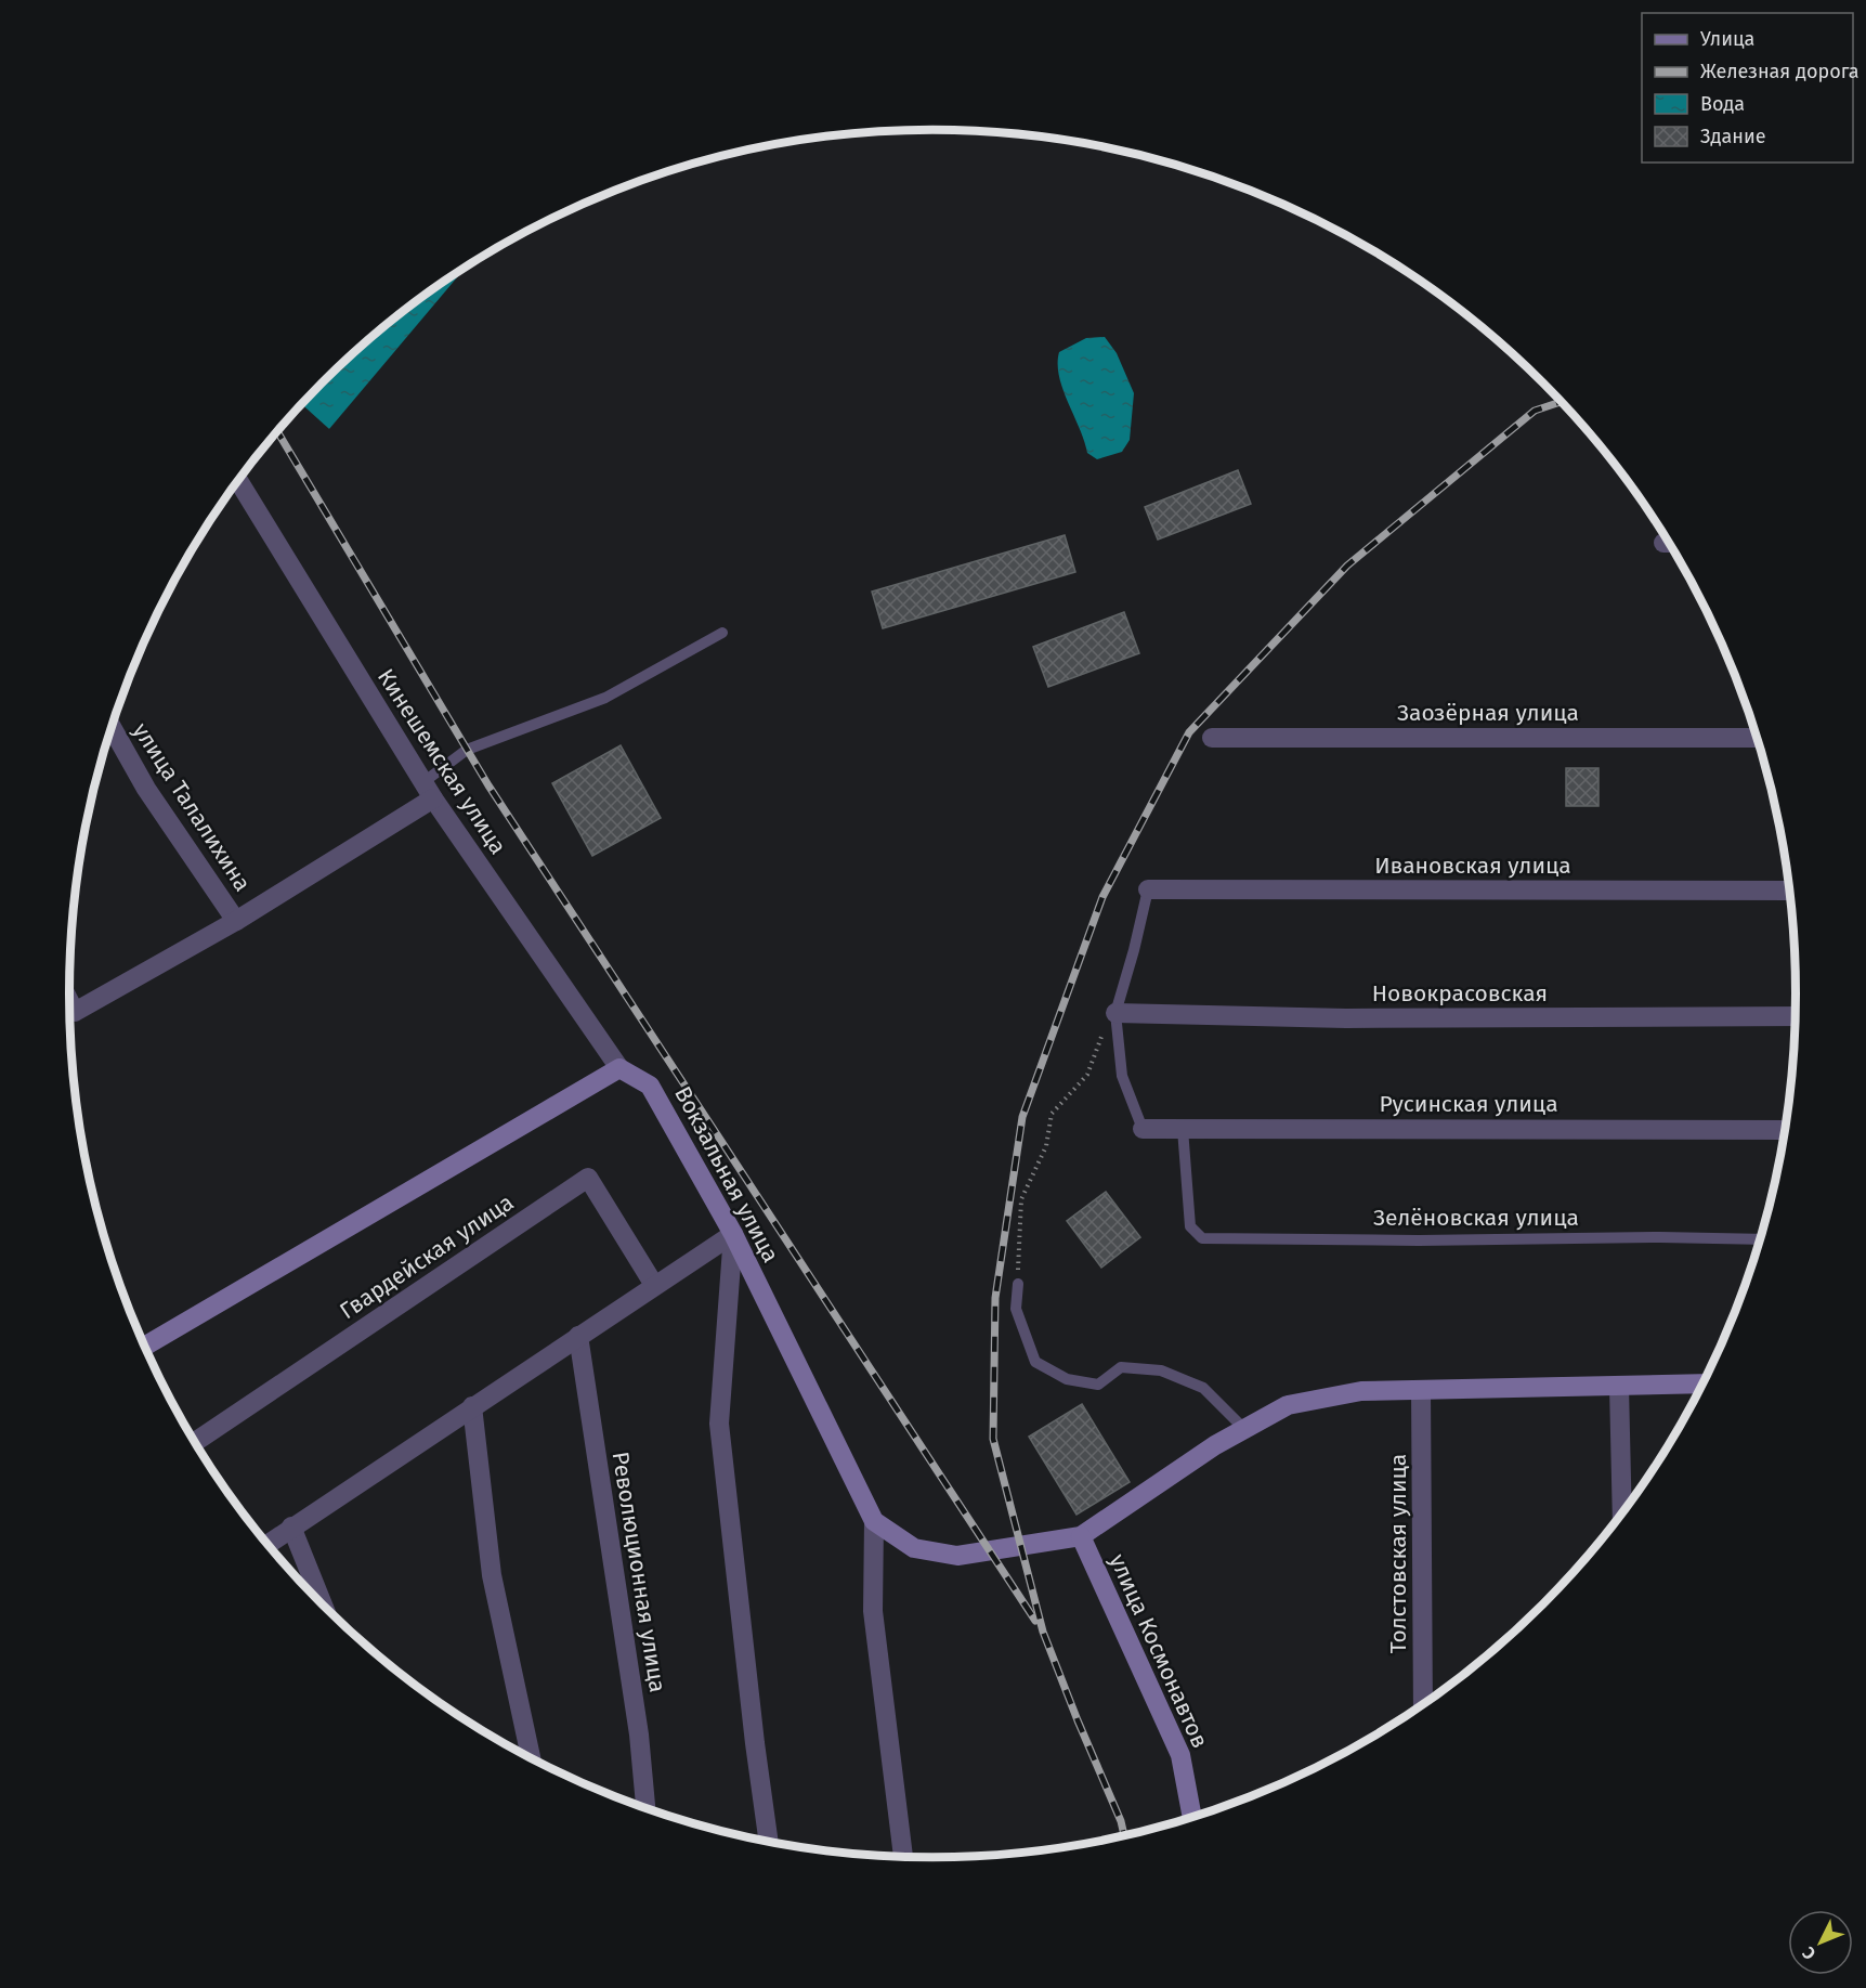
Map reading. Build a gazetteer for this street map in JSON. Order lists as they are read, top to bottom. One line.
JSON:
{"streets":{"main road":["Вокзальная улица","улица Космонавтов"],"street":["Заозёрная улица","Кинешемская улица","улица Талалихина","Ивановская улица","Новокрасовская","Русинская улица","Гвардейская улица","Толстовская улица","Революционная улица"],"lane":["Зелёновская улица"]},"crossings":[["Кинешемская улица","Вокзальная улица"],["Русинская улица","Зелёновская улица"],["Вокзальная улица","улица Космонавтов"]],"legend":["Улица","Железная дорога","Вода","Здание"],"north":"bottom left"}
